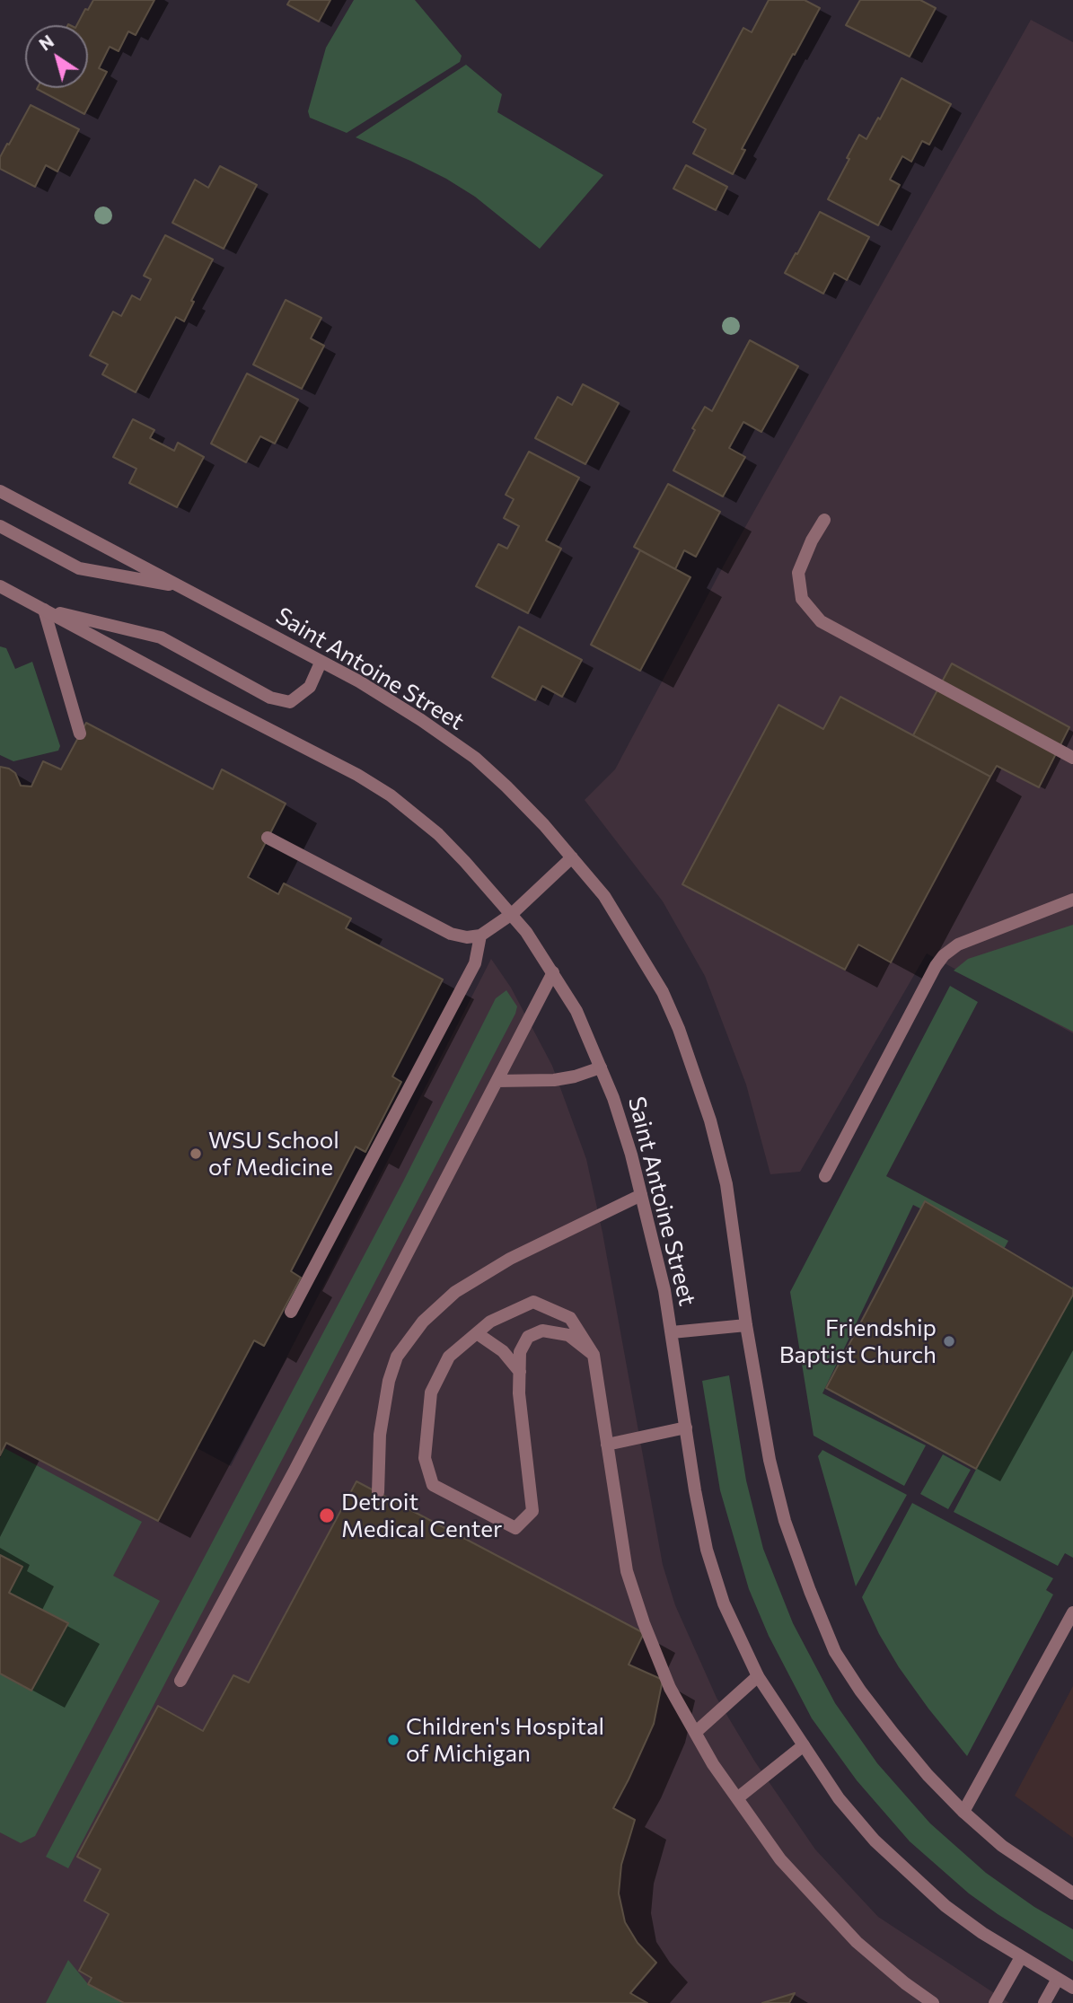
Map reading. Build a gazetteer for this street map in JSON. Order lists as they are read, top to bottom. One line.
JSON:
{"streets":{"street":["Saint Antoine Street"]},"places":["WSU School of Medicine","Friendship Baptist Church","Detroit Medical Center","Children's Hospital of Michigan"],"north":"top left"}
